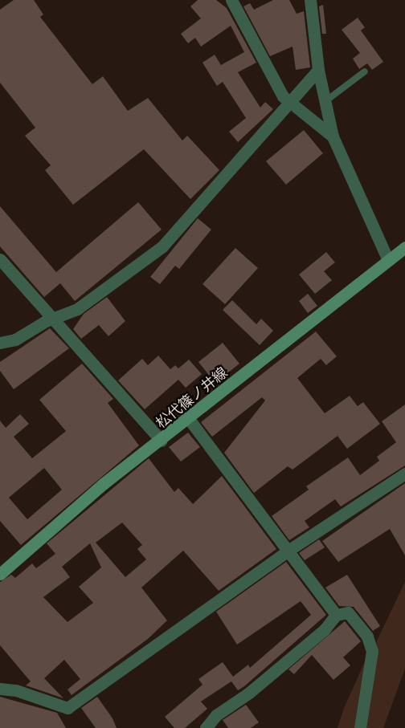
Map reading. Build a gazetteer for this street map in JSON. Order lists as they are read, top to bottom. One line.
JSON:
{"streets":{"main road":["松代篠ノ井線"]}}
